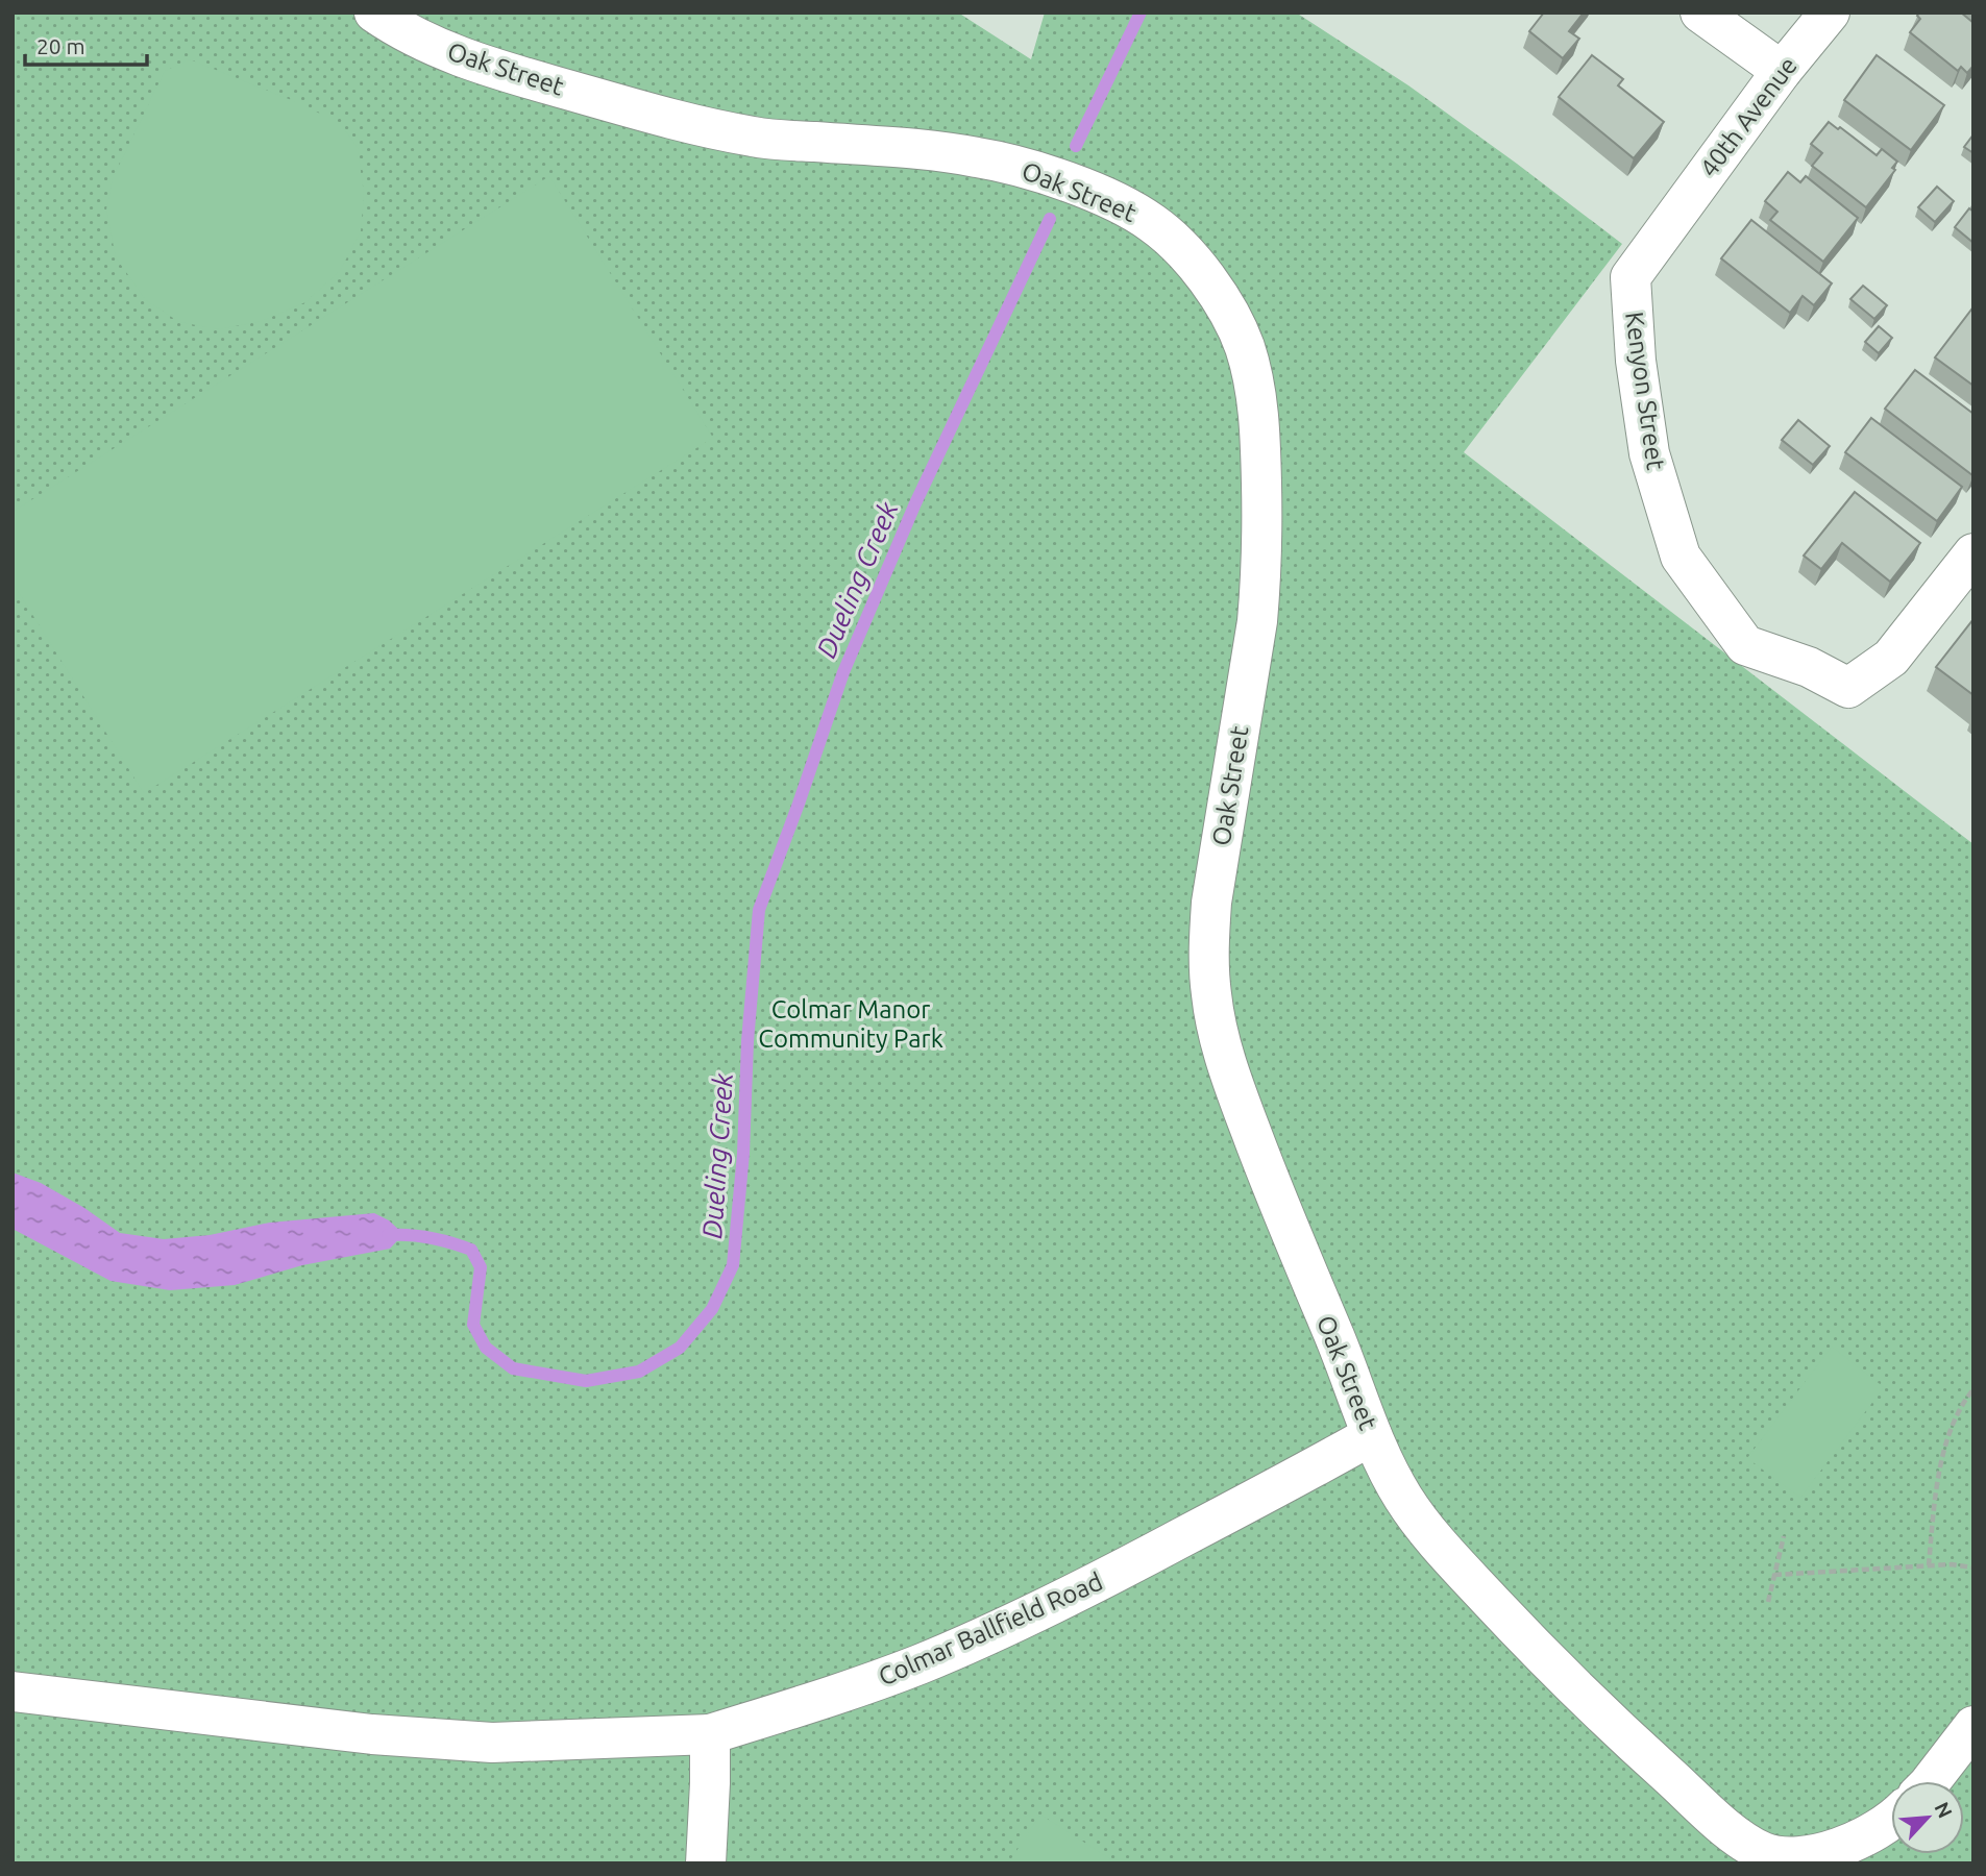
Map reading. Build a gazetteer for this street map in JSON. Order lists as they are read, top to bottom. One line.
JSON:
{"streets":{"street":["Oak Street","40th Avenue","Kenyon Street","Colmar Ballfield Road"]},"crossings":[["Oak Street","Colmar Ballfield Road"],["40th Avenue","Kenyon Street"]],"water":["Dueling Creek"],"parks":["Colmar Manor Community Park"],"scale_bar":"20 m","north":"top right"}
